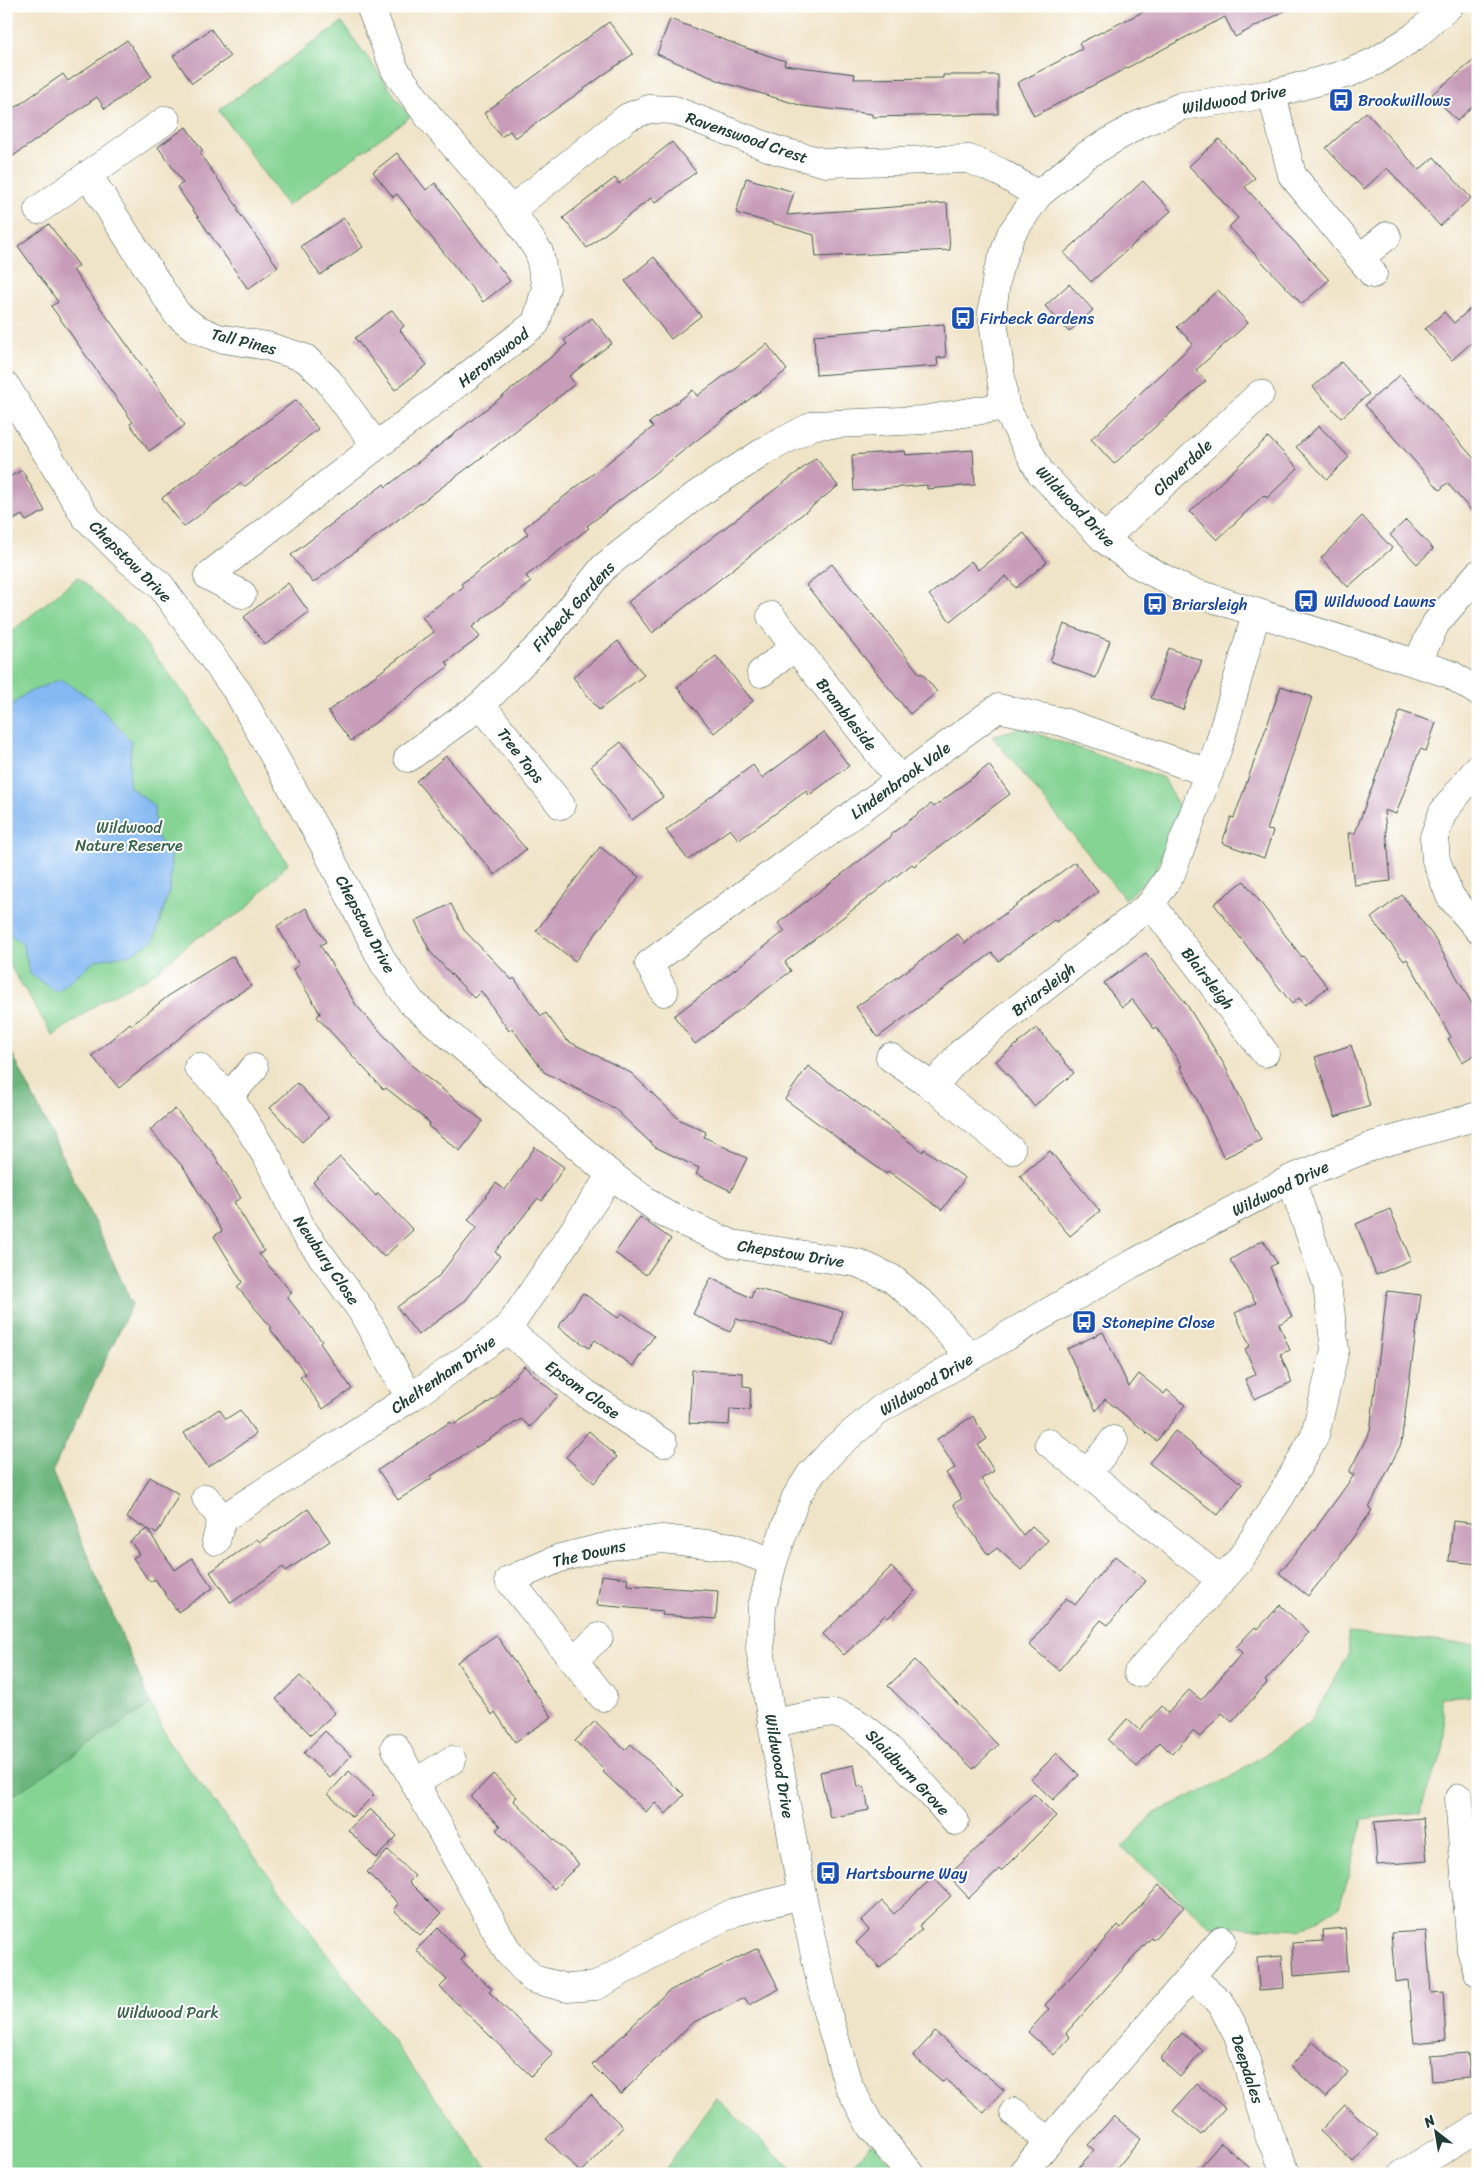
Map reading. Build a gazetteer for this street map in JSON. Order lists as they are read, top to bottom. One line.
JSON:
{"streets":{"street":["Wildwood Drive","Ravenswood Crest","Tall Pines","Heronswood","Cloverdale","Chepstow Drive","Firbeck Gardens","Brambleside","Tree Tops","Lindenbrook Vale","Blairsleigh","Briarsleigh","Newbury Close","Cheltenham Drive","Epsom Close","The Downs","Slaidburn Grove","Deepdales"]},"crossings":[["Wildwood Drive","Ravenswood Crest"],["Wildwood Drive","Cloverdale"],["Wildwood Drive","Chepstow Drive"],["Wildwood Drive","Firbeck Gardens"],["Wildwood Drive","Briarsleigh"],["Wildwood Drive","The Downs"],["Wildwood Drive","Slaidburn Grove"],["Ravenswood Crest","Heronswood"],["Tall Pines","Heronswood"],["Chepstow Drive","Cheltenham Drive"],["Firbeck Gardens","Tree Tops"],["Brambleside","Lindenbrook Vale"],["Lindenbrook Vale","Briarsleigh"],["Blairsleigh","Briarsleigh"],["Newbury Close","Cheltenham Drive"],["Cheltenham Drive","Epsom Close"]],"parks":["Wildwood Nature Reserve","Wildwood Park"],"places":{"bus stop":["Brookwillows","Firbeck Gardens","Wildwood Lawns","Briarsleigh","Stonepine Close","Hartsbourne Way"]},"north":"top left"}
